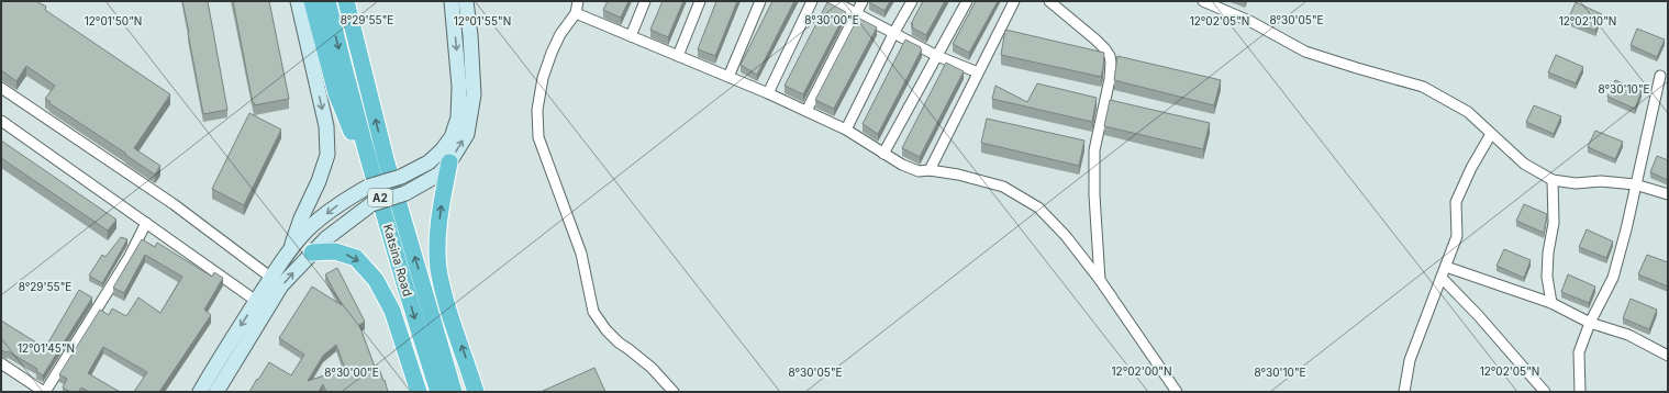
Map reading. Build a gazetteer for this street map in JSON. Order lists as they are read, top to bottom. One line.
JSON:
{"streets":{"highway":["A2","Katsina Road"]},"coordinates":["8°29'55\"E","8°30'00\"E","8°30'05\"E","12°02'10\"N","12°01'50\"N","12°01'55\"N","12°02'05\"N","8°30'10\"E","12°01'45\"N","12°02'00\"N"]}
